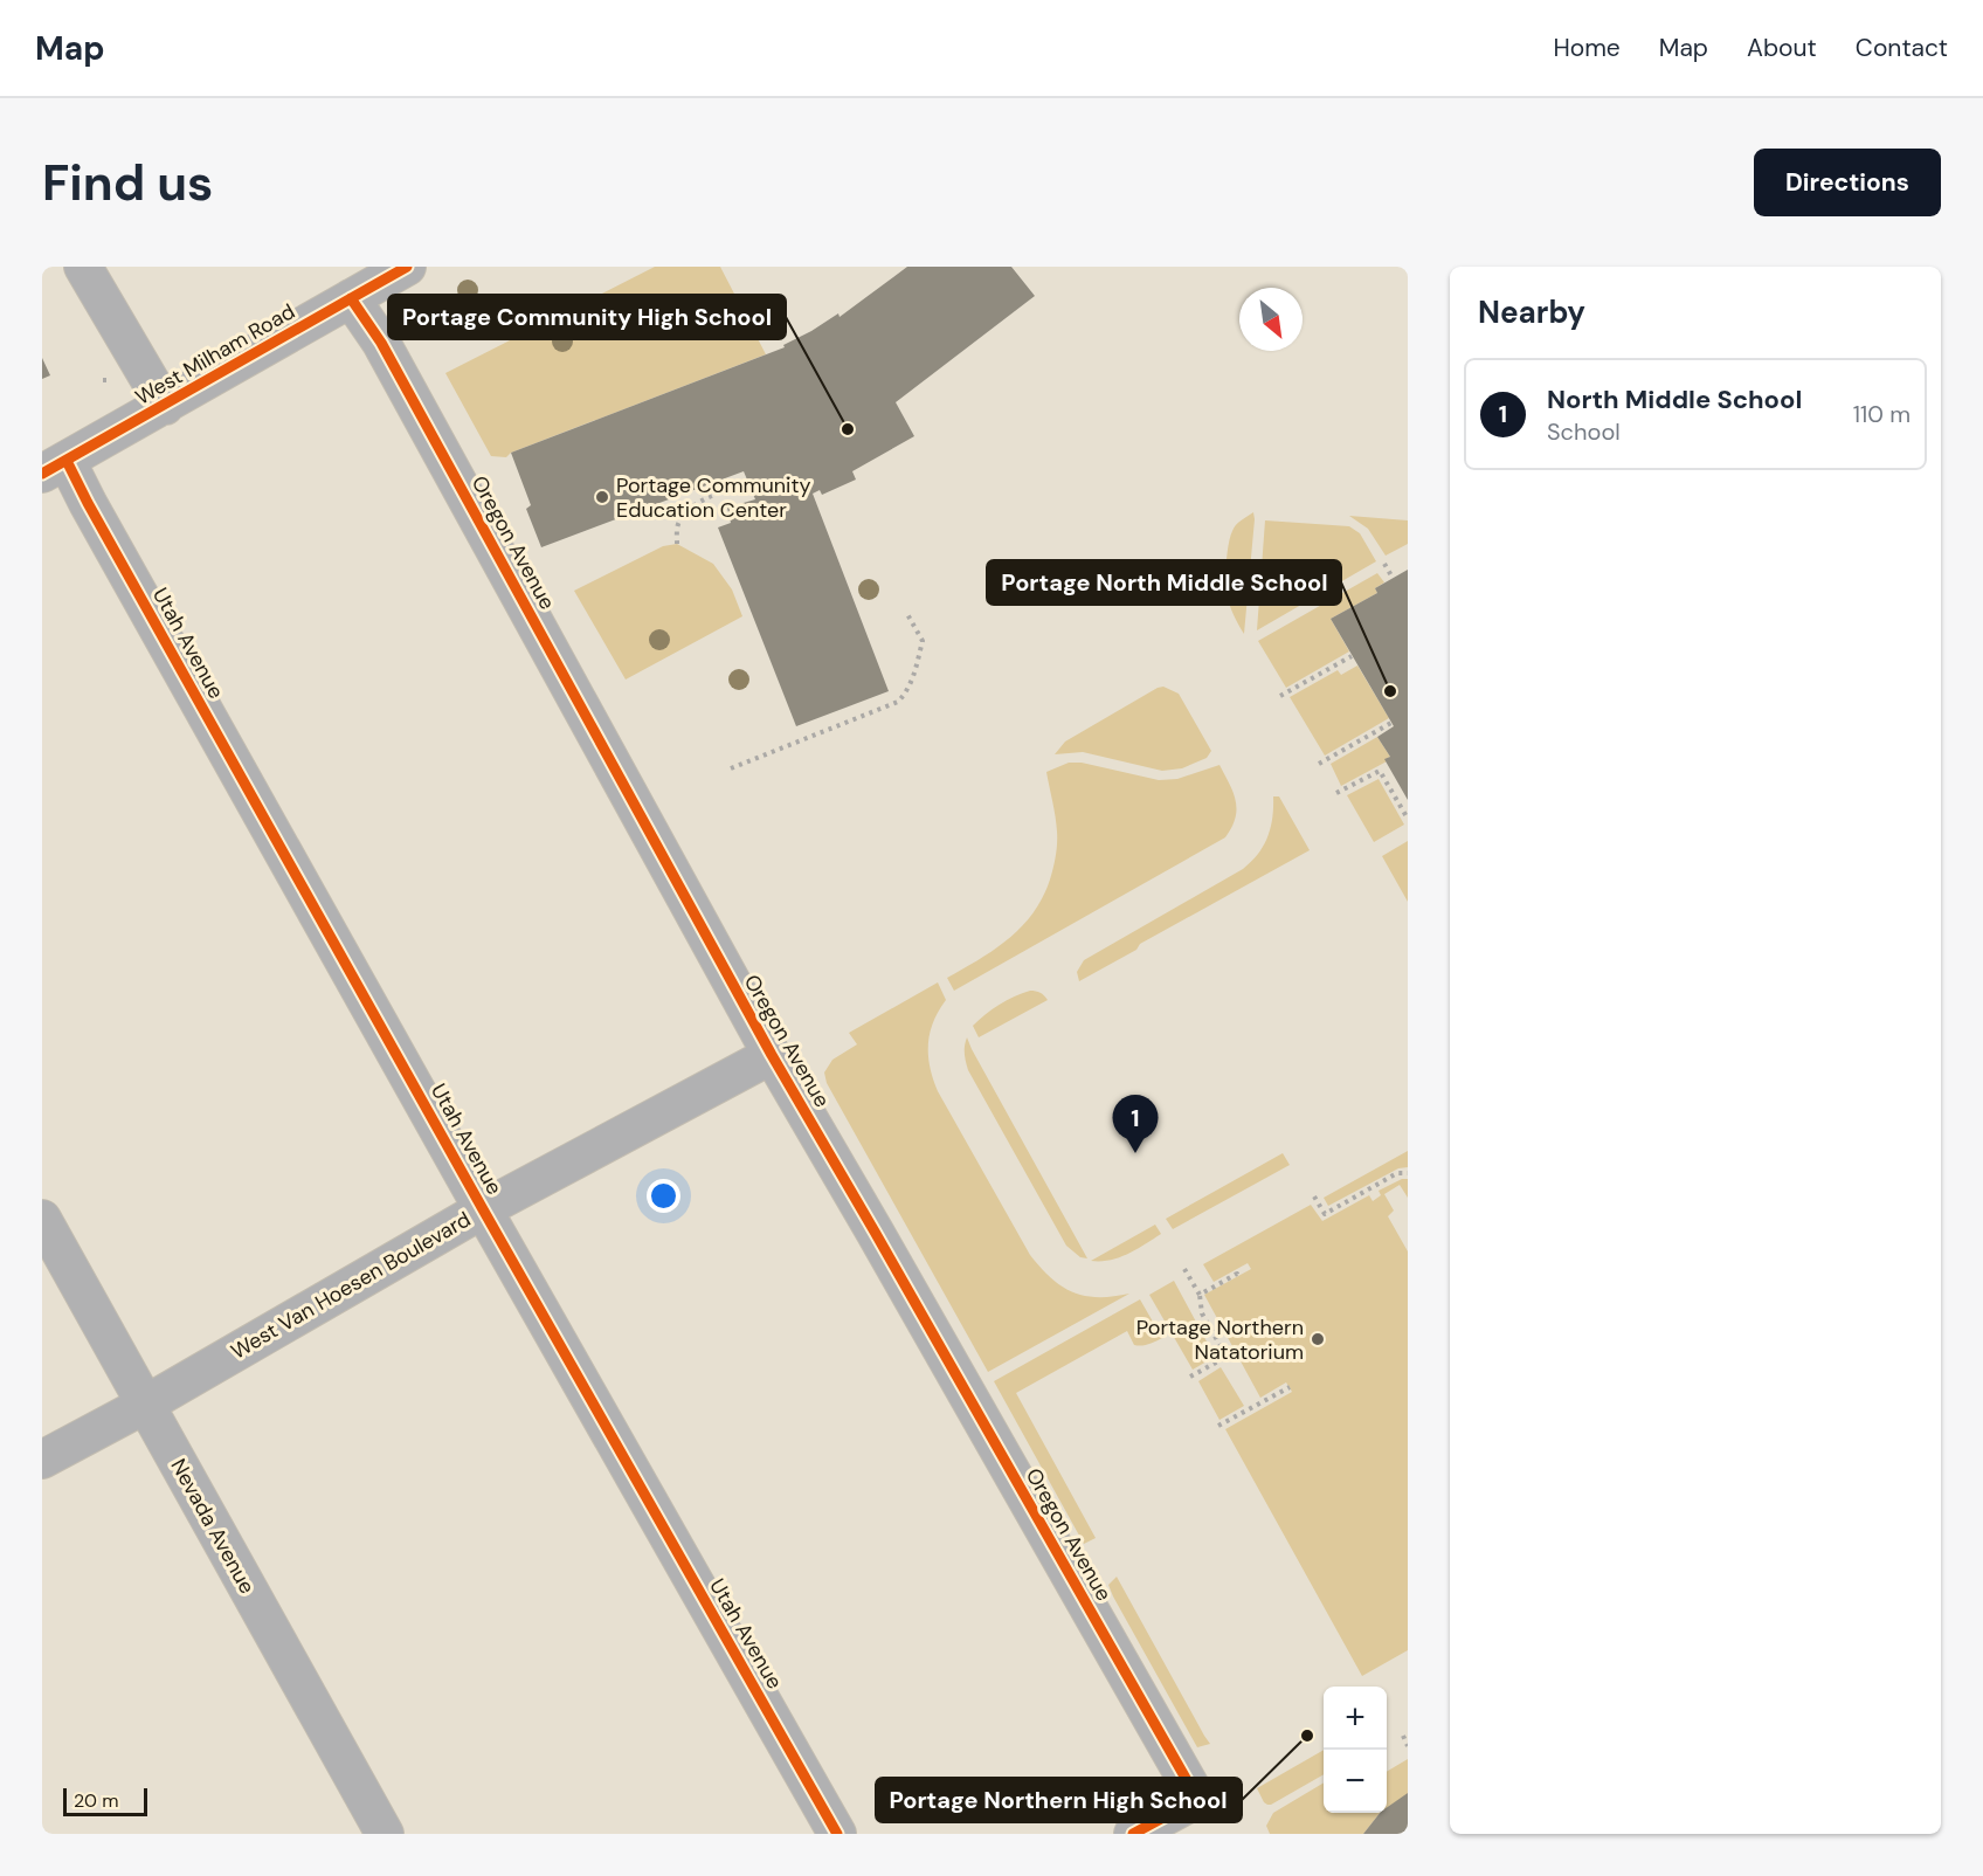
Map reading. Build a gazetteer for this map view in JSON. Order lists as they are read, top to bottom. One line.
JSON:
{"streets":{"street":["West Milham Road","Oregon Avenue","Utah Avenue","West Van Hoesen Boulevard","Nevada Avenue"]},"crossings":[["West Milham Road","Oregon Avenue"],["West Milham Road","Utah Avenue"],["Oregon Avenue","West Van Hoesen Boulevard"],["Utah Avenue","West Van Hoesen Boulevard"],["West Van Hoesen Boulevard","Nevada Avenue"]],"places":["Portage Community High School","Portage Community Education Center","Portage North Middle School","Portage Northern Natatorium","Portage Northern High School"],"scale_bar":"20 m","north":"bottom right","page":{"header":"Map","nav":["Home","Map","About","Contact"],"buttons":"Directions","title":"Find us","heading":"Nearby","list":[{"mark":"1","name":"North Middle School","note":"School","value":"110 m"}],"pins":"1","map_buttons":["+","−"],"scale":"20 m"}}
